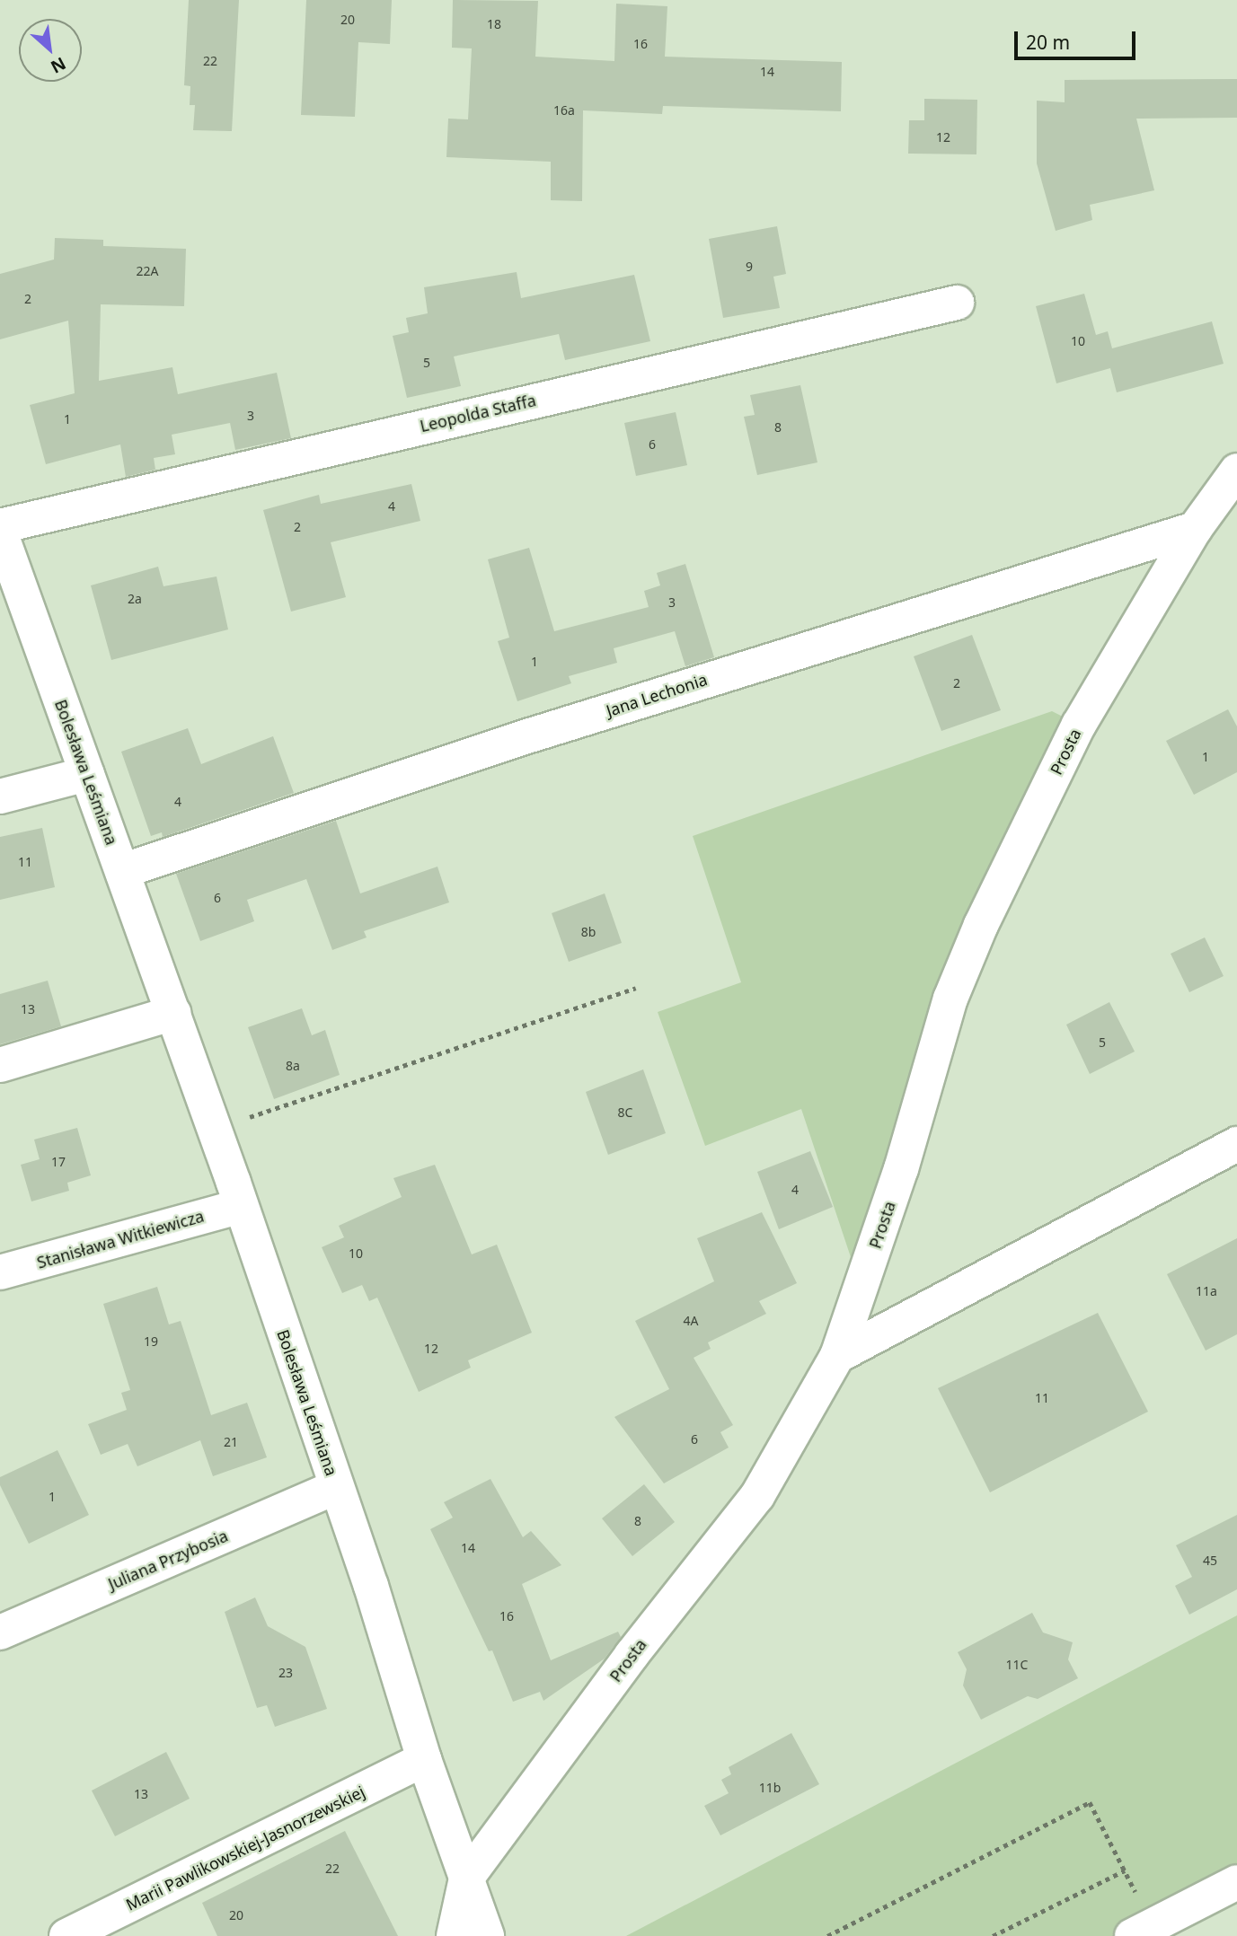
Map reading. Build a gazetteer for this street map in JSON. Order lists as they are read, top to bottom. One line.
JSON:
{"streets":{"street":["Leopolda Staffa","Jana Lechonia","Prosta","Bolesława Leśmiana","Stanisława Witkiewicza","Juliana Przybosia","Marii Pawlikowskiej-Jasnorzewskiej"]},"crossings":[["Jana Lechonia","Prosta"],["Jana Lechonia","Bolesława Leśmiana"],["Prosta","Bolesława Leśmiana"],["Bolesława Leśmiana","Stanisława Witkiewicza"],["Bolesława Leśmiana","Juliana Przybosia"],["Bolesława Leśmiana","Marii Pawlikowskiej-Jasnorzewskiej"]],"house_numbers":["20","18","16","22","14","16a","12","9","22A","2","10","5","3","1","8","6","4","2","2a","3","1","2","1","4","11","6","8b","13","5","8a","8C","17","4","10","11a","4A","19","12","11","6","21","1","8","14","45","16","11C","23","11b","13","22","20"],"scale_bar":"20 m","north":"bottom right"}
